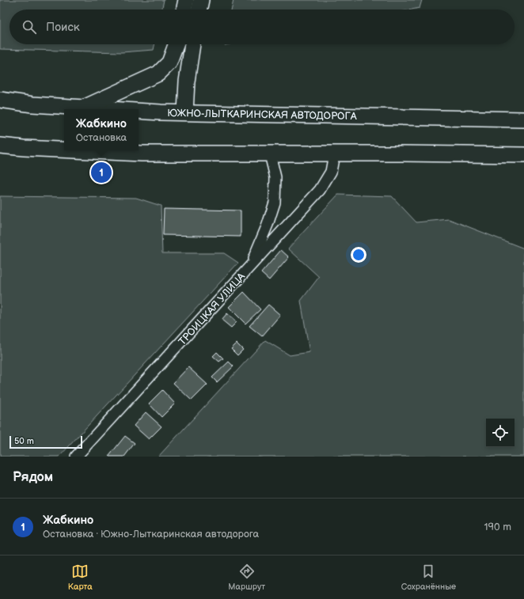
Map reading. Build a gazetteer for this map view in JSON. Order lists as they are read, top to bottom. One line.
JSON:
{"streets":{"main road":["ЮЖНО-ЛЫТКАРИНСКАЯ АВТОДОРОГА"],"street":["ТРОИЦКАЯ УЛИЦА"]},"scale_bar":"50 m","page":{"search":"Поиск","popup":["Жабкино","Остановка"],"pins":"1","scale":"50 m","heading":"Рядом","list":[{"mark":"1","name":"Жабкино","note":"Остановка · Южно-Лыткаринская автодорога","value":"190 m"}],"nav":["Карта","Маршрут","Сохранённые"]}}
